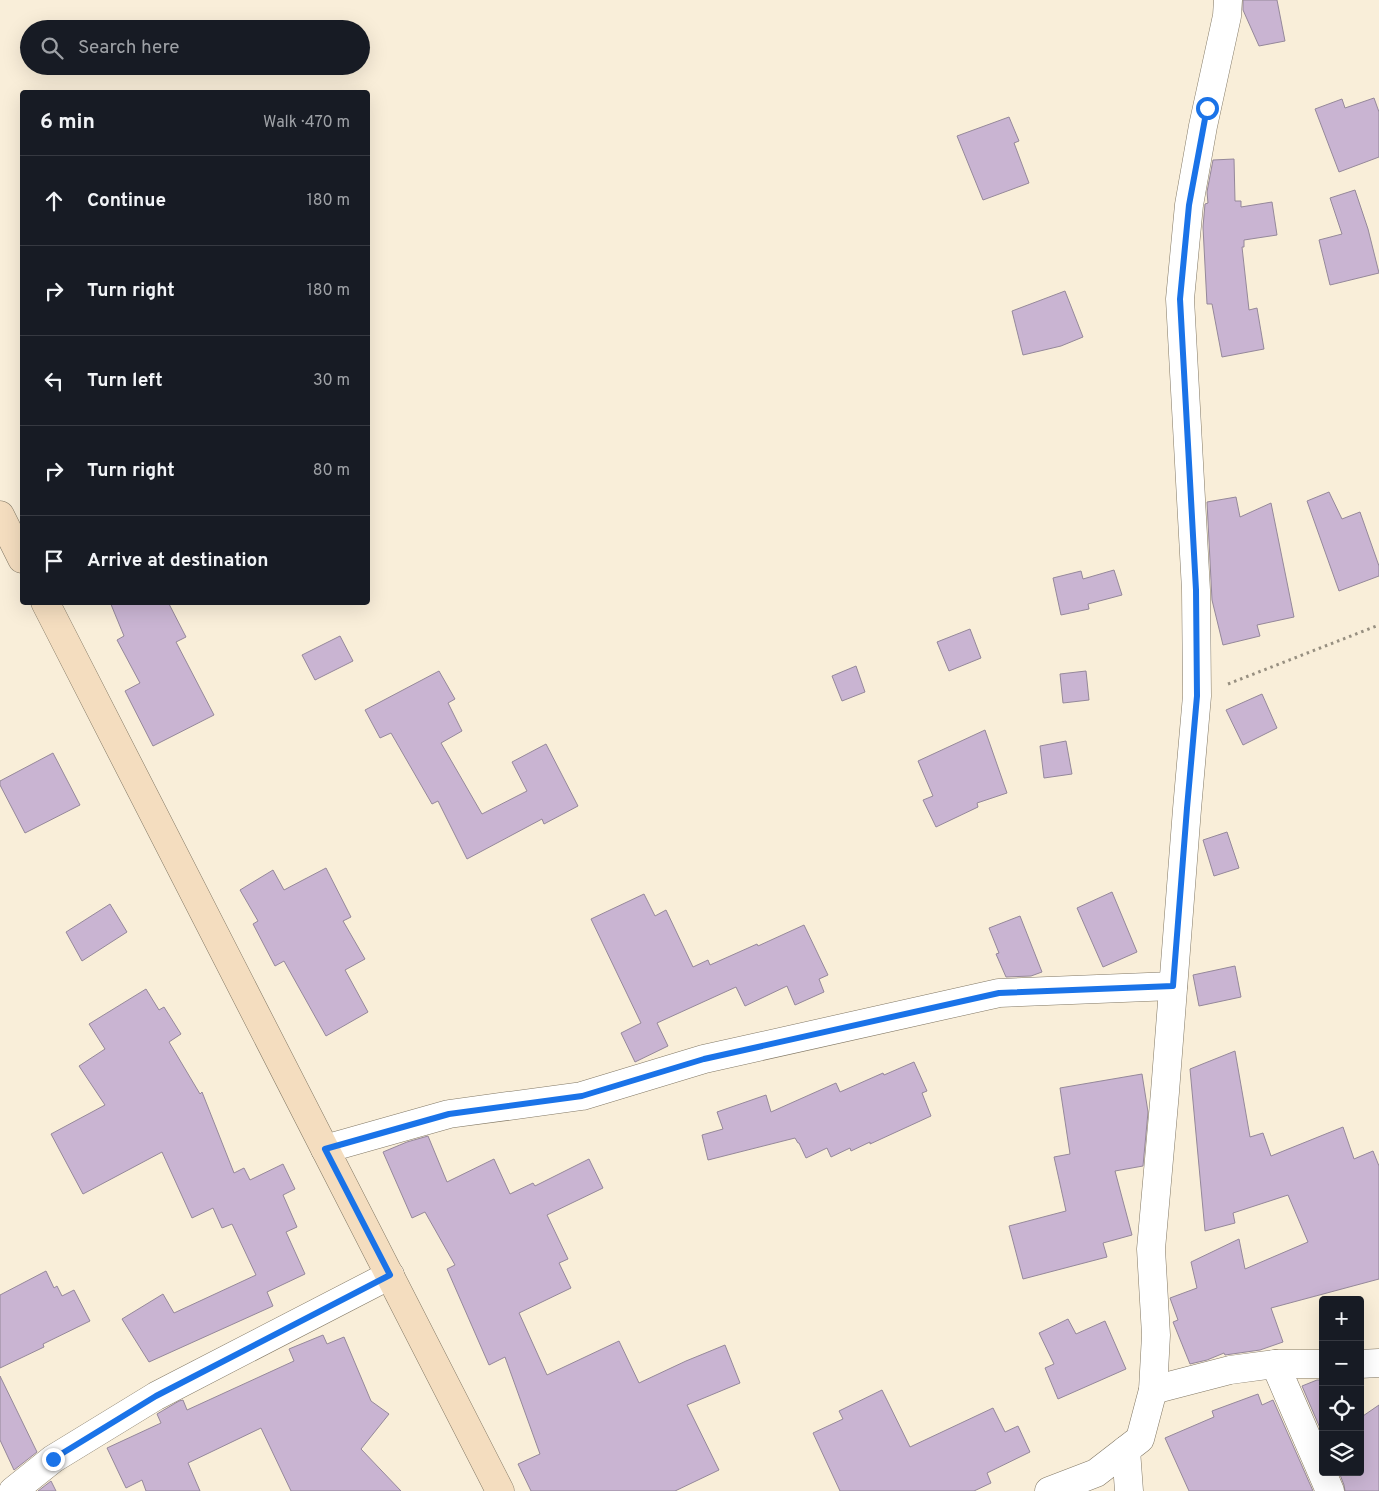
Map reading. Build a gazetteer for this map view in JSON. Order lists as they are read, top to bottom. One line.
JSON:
{"page":{"search":"Search here","heading":["6 min","Walk · 470 m"],"list":[["Continue","180 m"],["Turn right","180 m"],["Turn left","30 m"],["Turn right","80 m"],"Arrive at destination"],"map_buttons":["+","−"]}}
